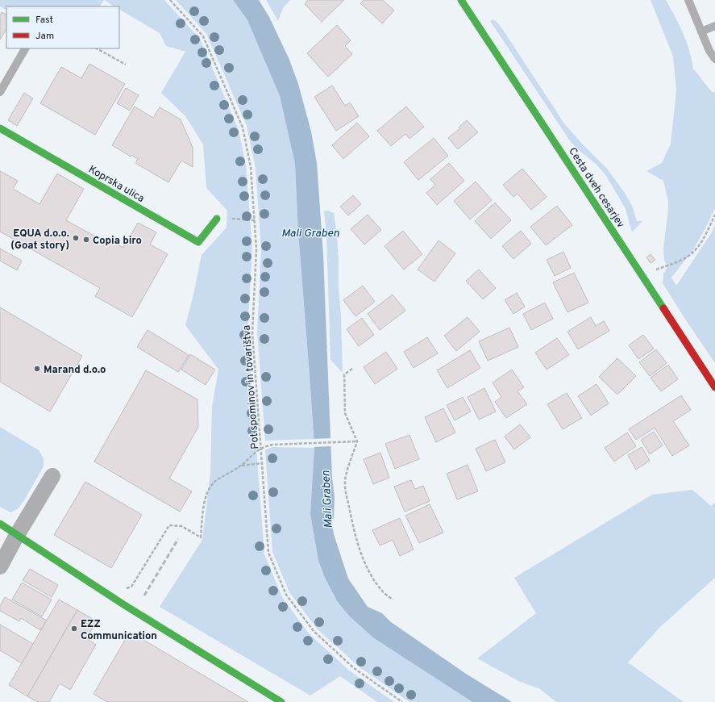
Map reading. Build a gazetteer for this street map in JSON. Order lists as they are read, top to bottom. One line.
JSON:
{"streets":{"street":["Koprska ulica","Cesta dveh cesarjev"],"path":["Pot spominov in tovarištva"]},"water":["Mali Graben"],"places":["EQUA d.o.o. (Goat story)","Copia biro","Marand d.o.o","EZZ Communication"],"legend":["Fast","Jam"]}
